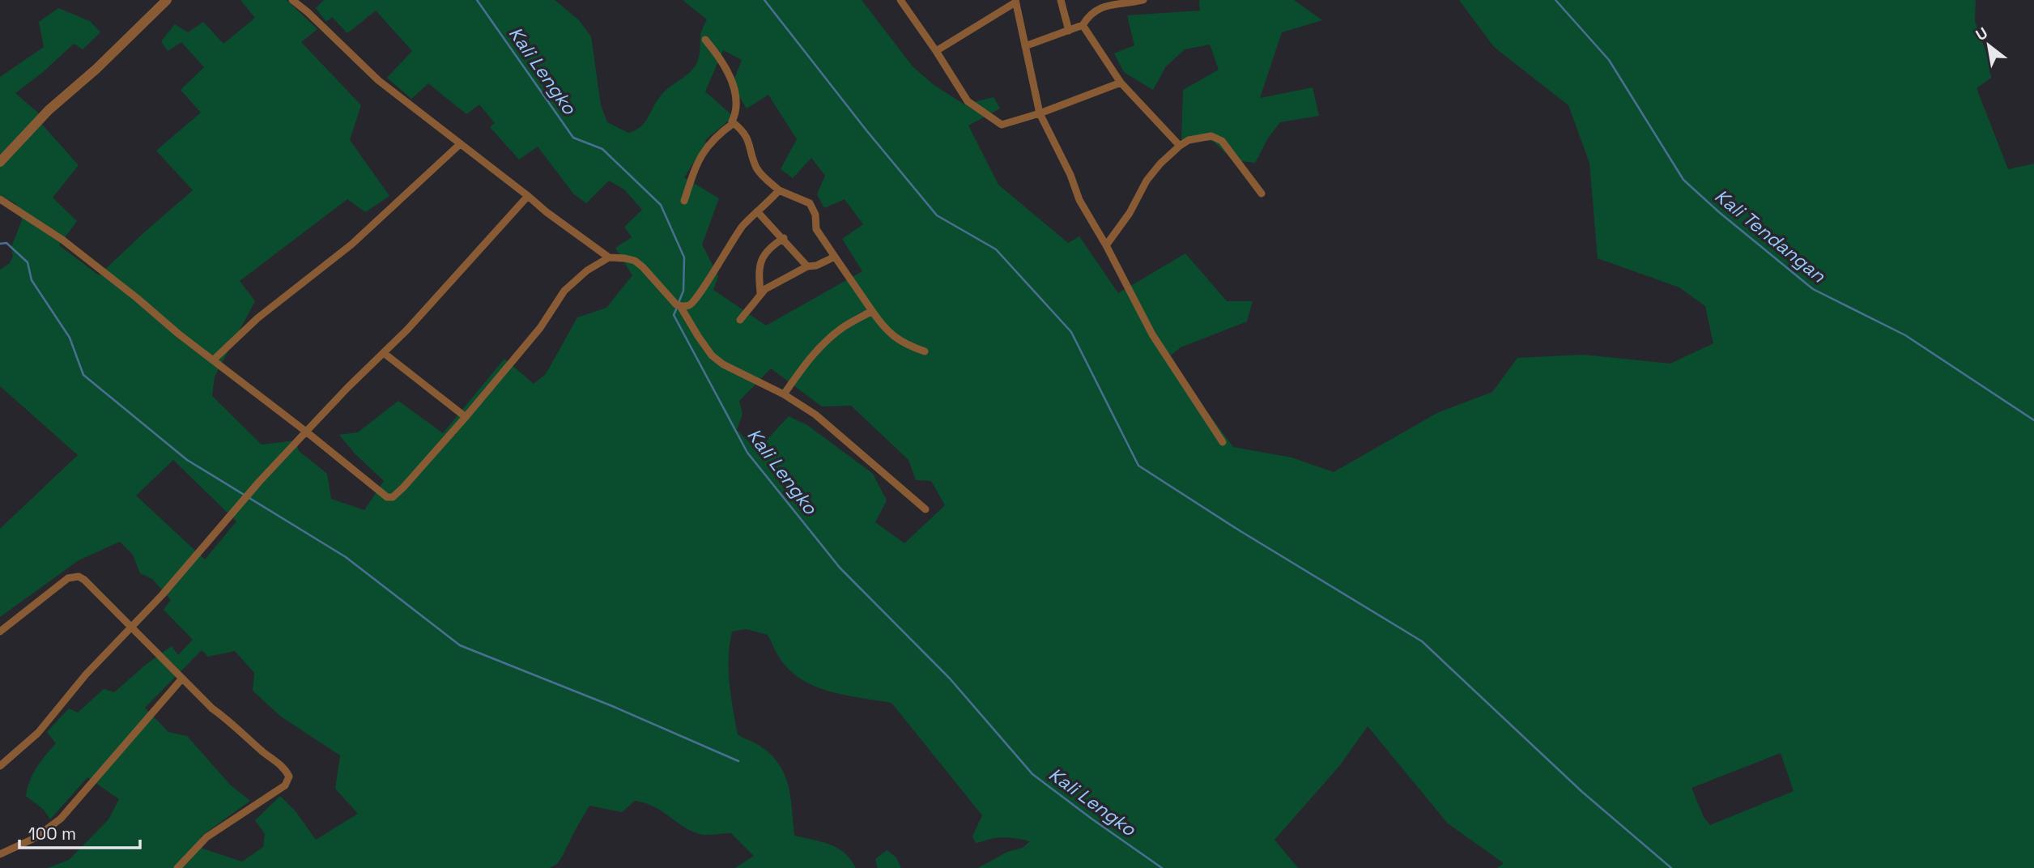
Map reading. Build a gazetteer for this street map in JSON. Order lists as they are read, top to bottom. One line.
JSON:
{"water":["Kali Lengko","Kali Tendangan"],"scale_bar":"100 m","north":"top left"}
